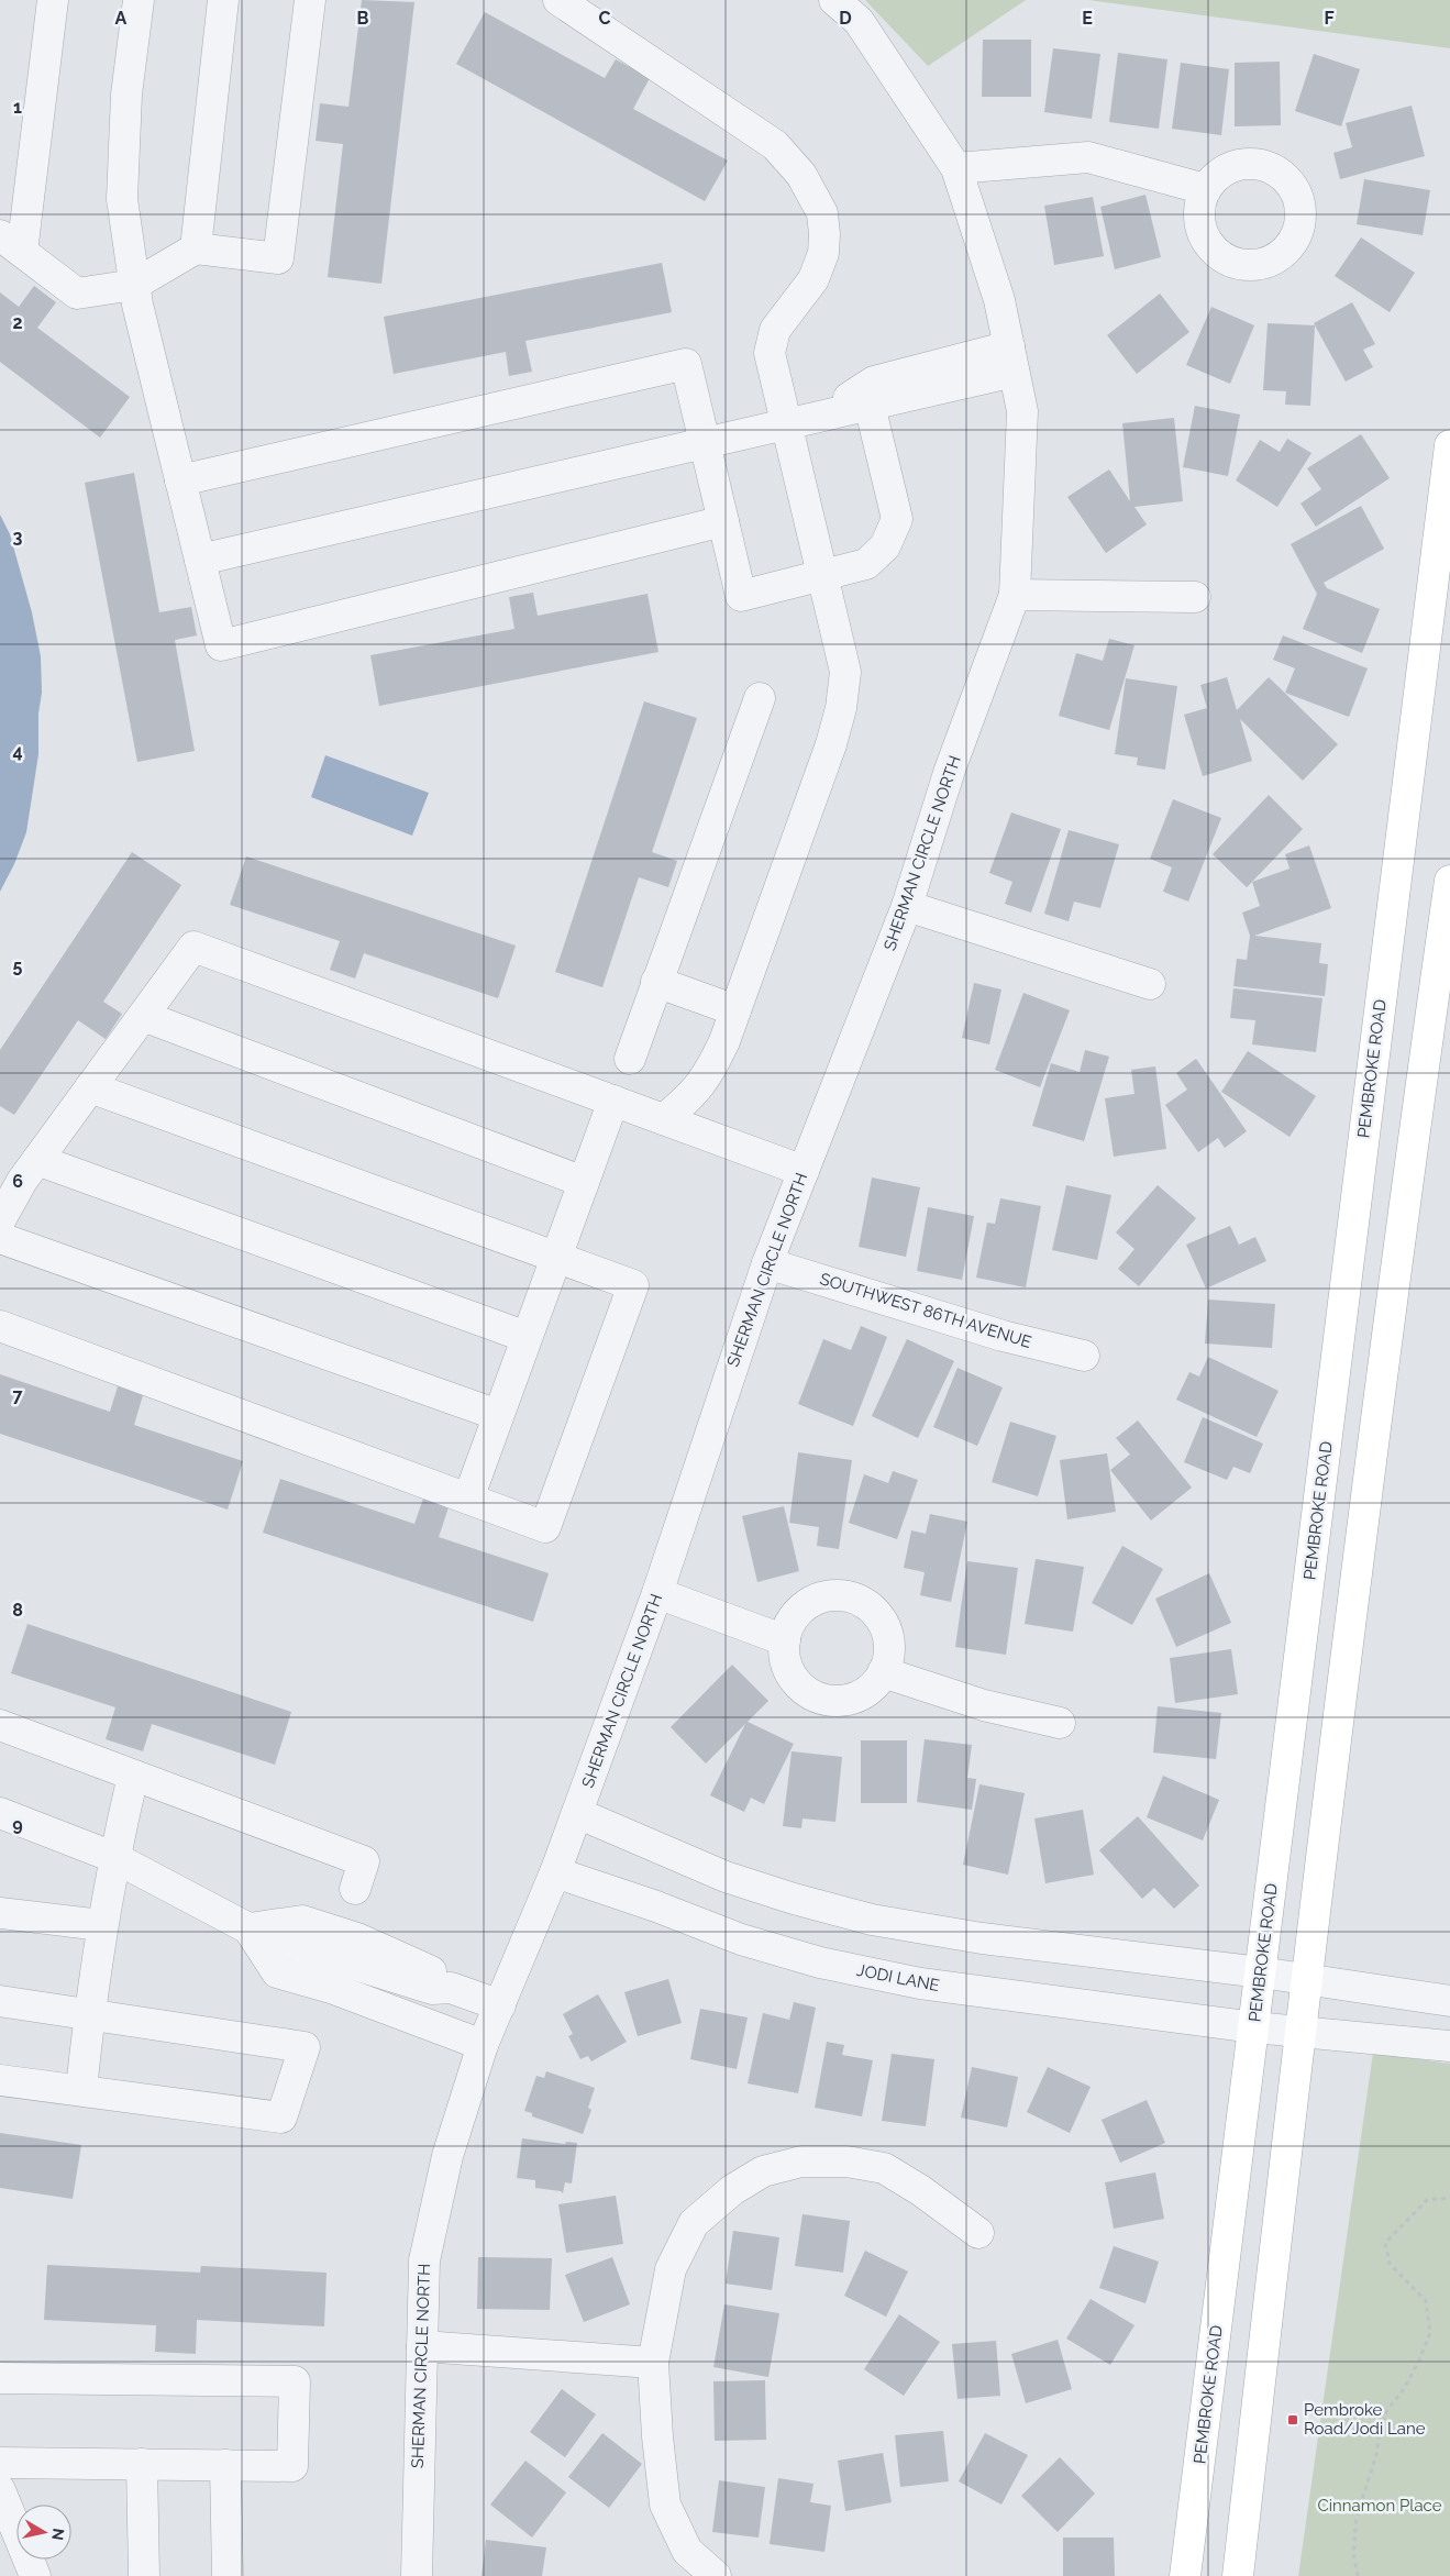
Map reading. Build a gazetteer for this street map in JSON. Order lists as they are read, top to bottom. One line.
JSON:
{"streets":{"main road":["PEMBROKE ROAD"],"street":["SHERMAN CIRCLE NORTH","SOUTHWEST 86TH AVENUE","JODI LANE"]},"crossings":[["SHERMAN CIRCLE NORTH","SOUTHWEST 86TH AVENUE"],["SHERMAN CIRCLE NORTH","JODI LANE"],["PEMBROKE ROAD","JODI LANE"]],"parks":["Cinnamon Place"],"places":{"transit":["Pembroke Road/Jodi Lane"]},"north":"right","grid":{"columns":["A","B","C","D","E","F"],"rows":["1","2","3","4","5","6","7","8","9"]}}
